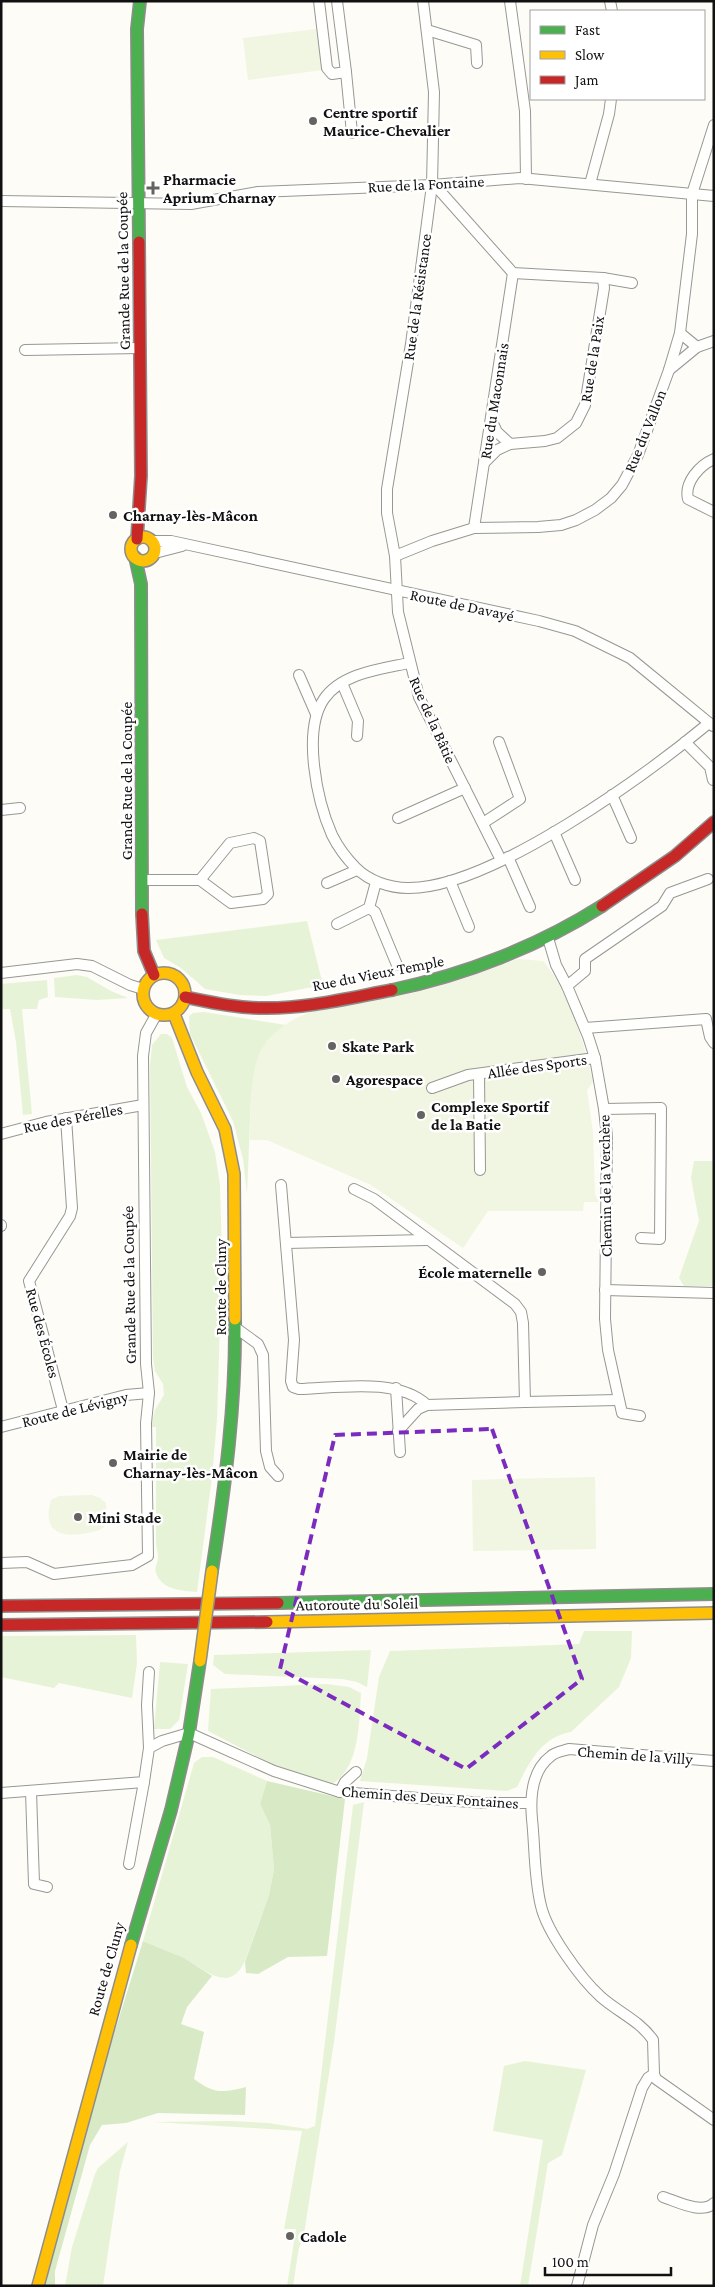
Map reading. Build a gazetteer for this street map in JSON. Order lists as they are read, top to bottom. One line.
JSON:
{"streets":{"main road":["Grande Rue de la Coupée","Rue du Vieux Temple","Route de Cluny","Autoroute du Soleil"],"street":["Rue de la Fontaine","Rue de la Résistance","Rue de la Paix","Rue du Maconnais","Rue du Vallon","Route de Davayé","Rue de la Bâtie","Allée des Sports","Rue des Pérelles","Chemin de la Verchère","Rue des Écoles","Route de Lévigny","Chemin de la Villy","Chemin des Deux Fontaines"]},"crossings":[["Rue de la Fontaine","Grande Rue de la Coupée"],["Rue de la Fontaine","Rue de la Résistance"],["Rue de la Fontaine","Rue du Vallon"],["Grande Rue de la Coupée","Route de Davayé"],["Grande Rue de la Coupée","Rue du Vieux Temple"],["Grande Rue de la Coupée","Rue des Pérelles"],["Grande Rue de la Coupée","Route de Cluny"],["Grande Rue de la Coupée","Route de Lévigny"],["Rue de la Résistance","Rue du Vallon"],["Rue de la Résistance","Route de Davayé"],["Rue de la Résistance","Rue de la Bâtie"],["Rue de la Paix","Rue du Maconnais"],["Rue du Maconnais","Rue du Vallon"],["Route de Davayé","Rue de la Bâtie"],["Rue du Vieux Temple","Chemin de la Verchère"],["Rue du Vieux Temple","Route de Cluny"],["Allée des Sports","Chemin de la Verchère"],["Rue des Pérelles","Rue des Écoles"],["Route de Cluny","Chemin des Deux Fontaines"],["Rue des Écoles","Route de Lévigny"],["Chemin de la Villy","Chemin des Deux Fontaines"]],"places":{"other":["Centre sportif Maurice-Chevalier","Charnay-lès-Mâcon","Skate Park","Agorespace","Complexe Sportif de la Batie","École maternelle","Mairie de Charnay-lès-Mâcon","Mini Stade","Cadole"],"health":["Pharmacie Aprium Charnay"]},"legend":["Fast","Slow","Jam"],"scale_bar":"100 m"}
